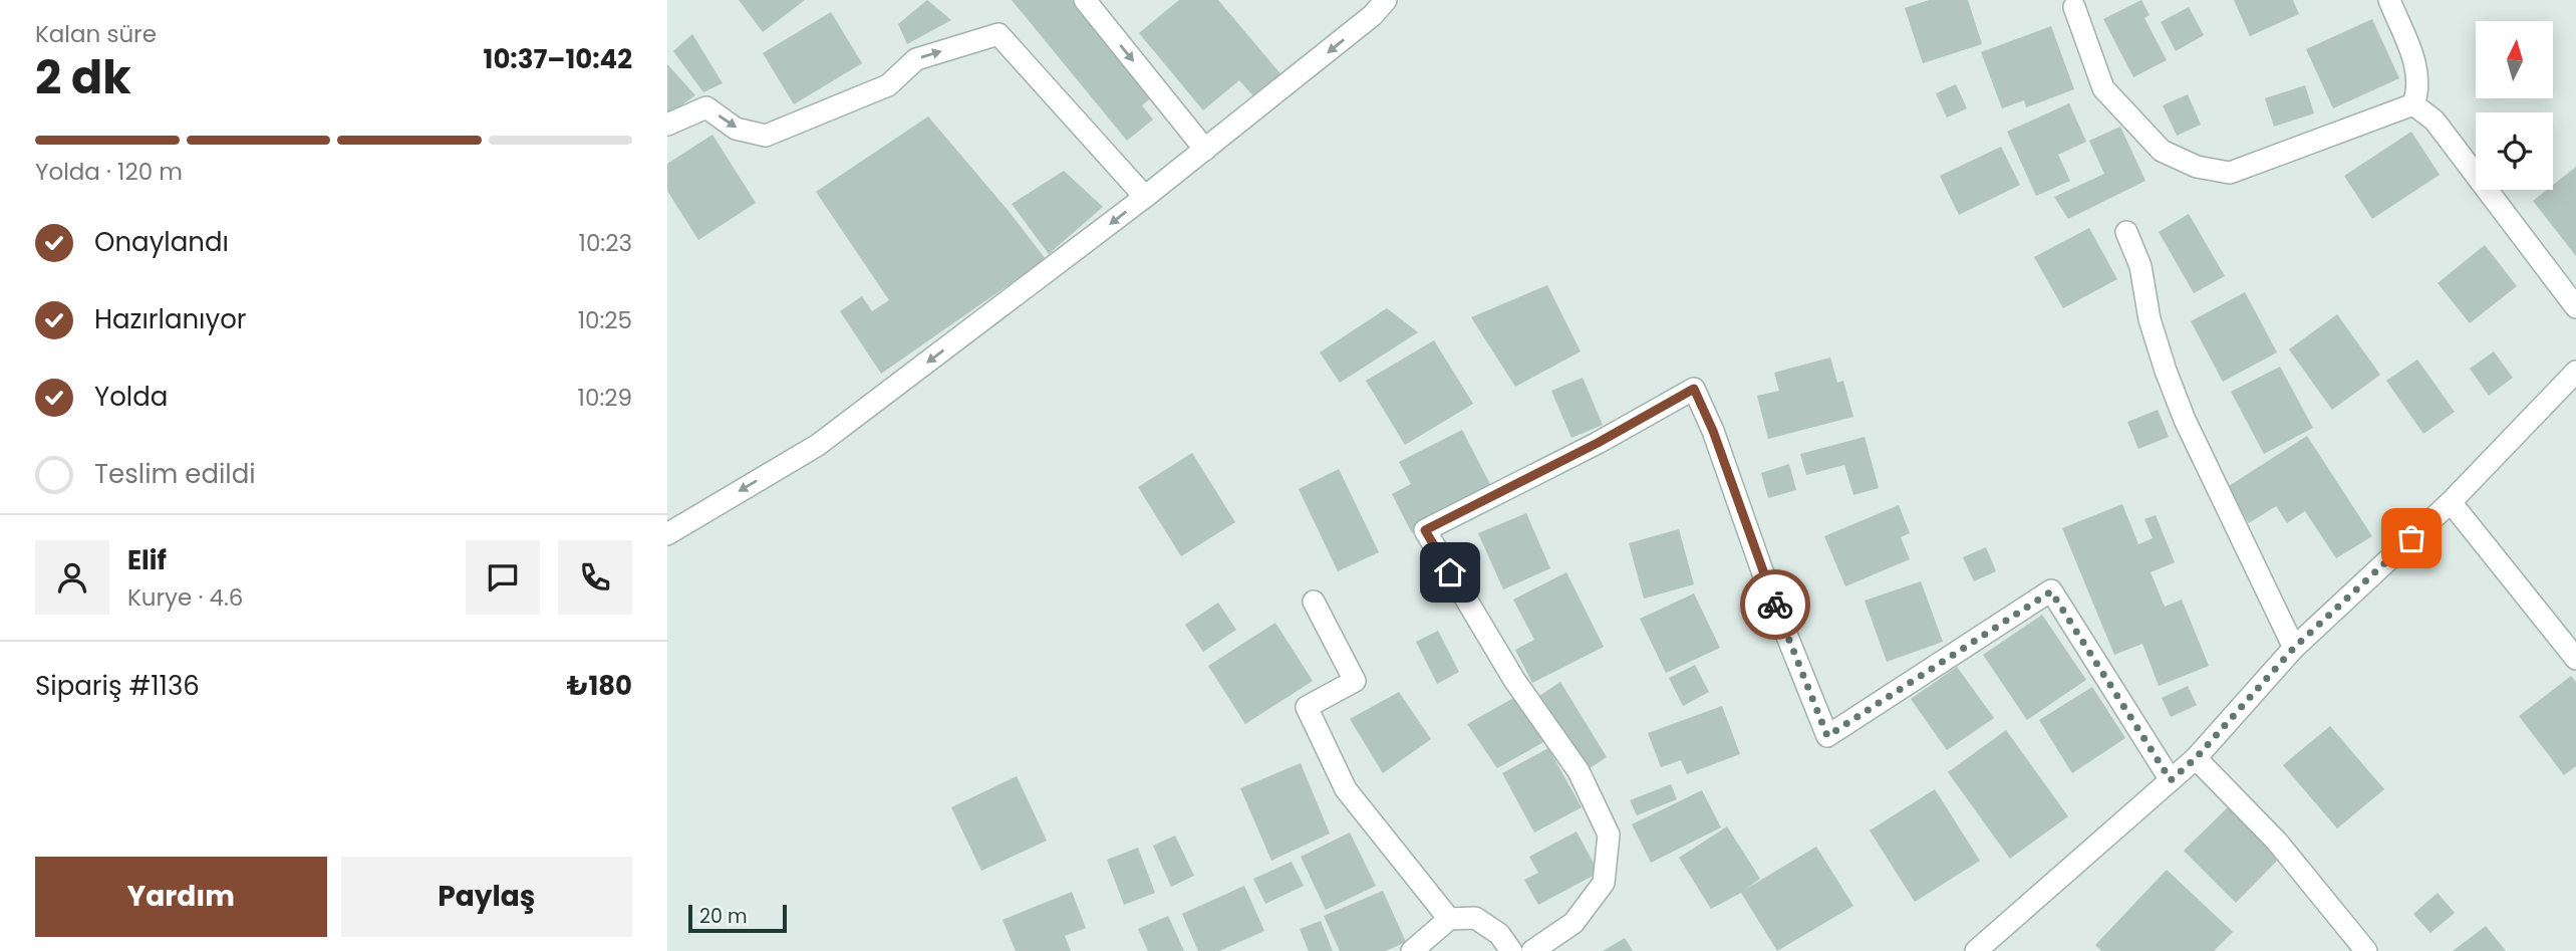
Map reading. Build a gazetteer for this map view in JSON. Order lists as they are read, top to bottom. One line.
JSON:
{"scale_bar":"20 m","north":"top","page":{"heading":["2 dk","Kalan süre","10:37–10:42"],"panel":["Elif","Kurye · 4.6","Sipariş #1136","₺180"],"bar":"Yolda · 120 m","list":[["Onaylandı","10:23"],["Hazırlanıyor","10:25"],["Yolda","10:29"],"Teslim edildi"],"buttons":["Yardım","Paylaş"],"scale":"20 m"}}
